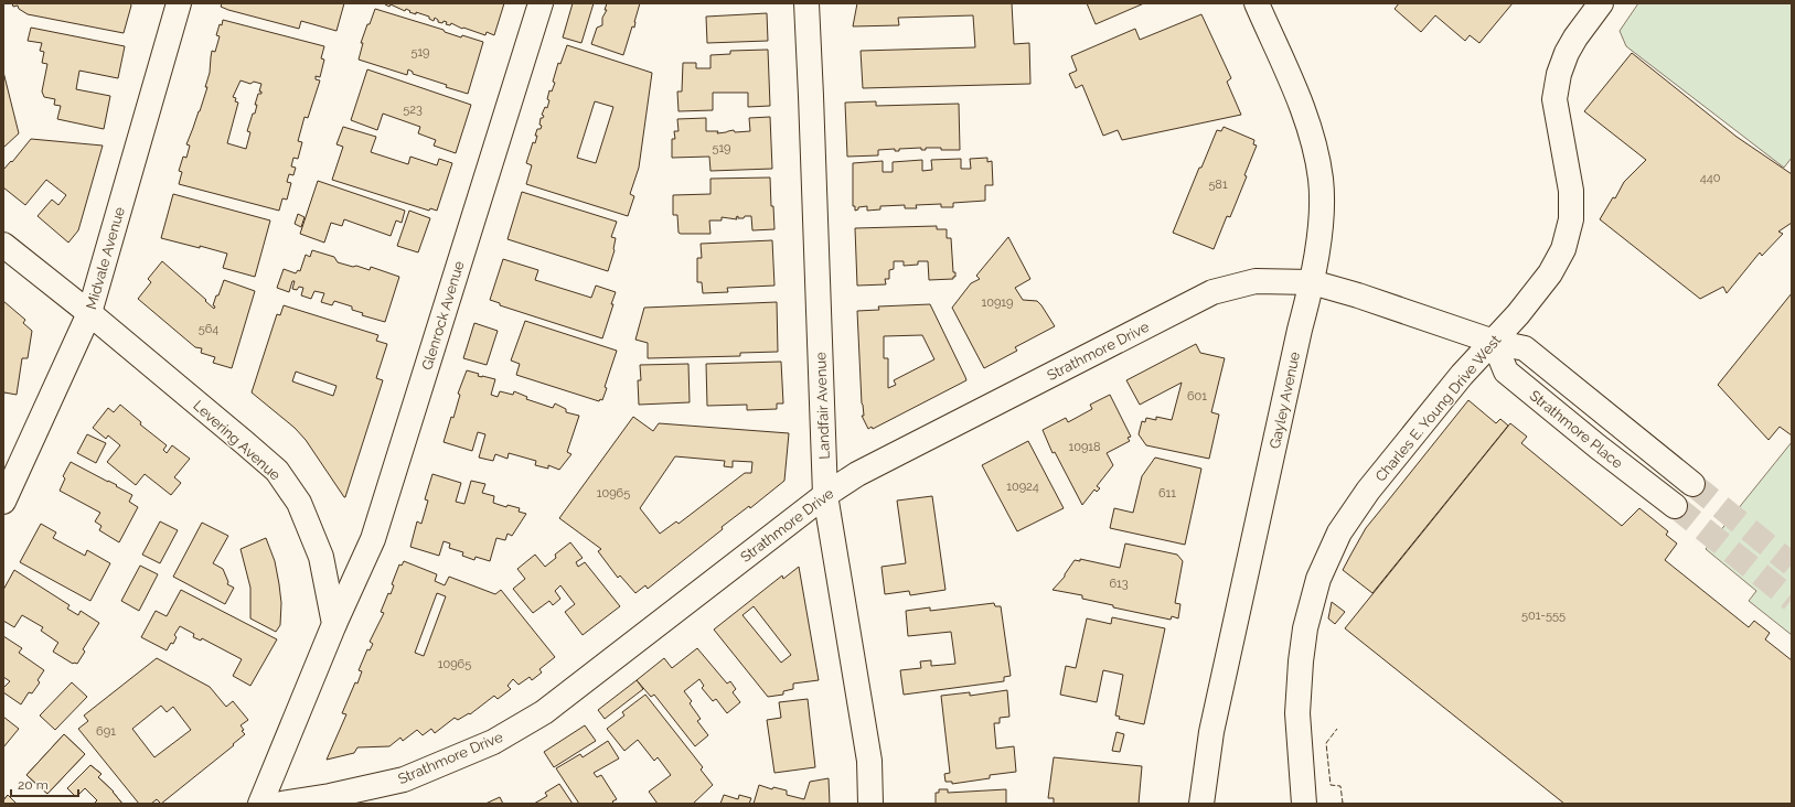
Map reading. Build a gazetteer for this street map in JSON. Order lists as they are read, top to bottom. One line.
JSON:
{"streets":{"street":["Midvale Avenue","Glenrock Avenue","Strathmore Drive","Gayley Avenue","Landfair Avenue","Charles E. Young Drive West","Strathmore Place","Levering Avenue"]},"crossings":[["Midvale Avenue","Levering Avenue"],["Glenrock Avenue","Levering Avenue"],["Strathmore Drive","Gayley Avenue"],["Strathmore Drive","Landfair Avenue"],["Strathmore Drive","Strathmore Place"],["Gayley Avenue","Strathmore Place"],["Charles E. Young Drive West","Strathmore Place"]],"house_numbers":["519","523","519","440","581","10919","564","601","10918","10924","10965","611","613","501-555","10965","691"],"scale_bar":"20 m"}
